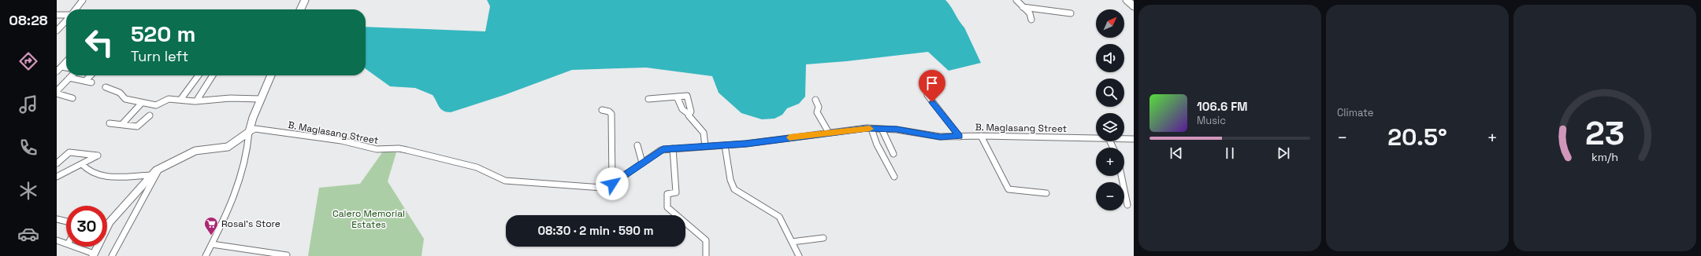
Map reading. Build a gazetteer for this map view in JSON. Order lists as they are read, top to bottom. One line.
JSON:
{"streets":{"street":["B. Maglasang Street"]},"parks":["Calero Memorial Estates"],"places":{"supermarket":["Rosal's Store"]},"north":"top right","page":{"tabs":"08:28","tile":"Climate","map_buttons":["+","−"],"turn":["520 m","Turn left"],"song":["106.6 FM","Music"],"heat":["−","20.5°","+"],"limit":"30","trip":"08:30 · 2 min · 590 m","gauge":["23","km/h"]}}
